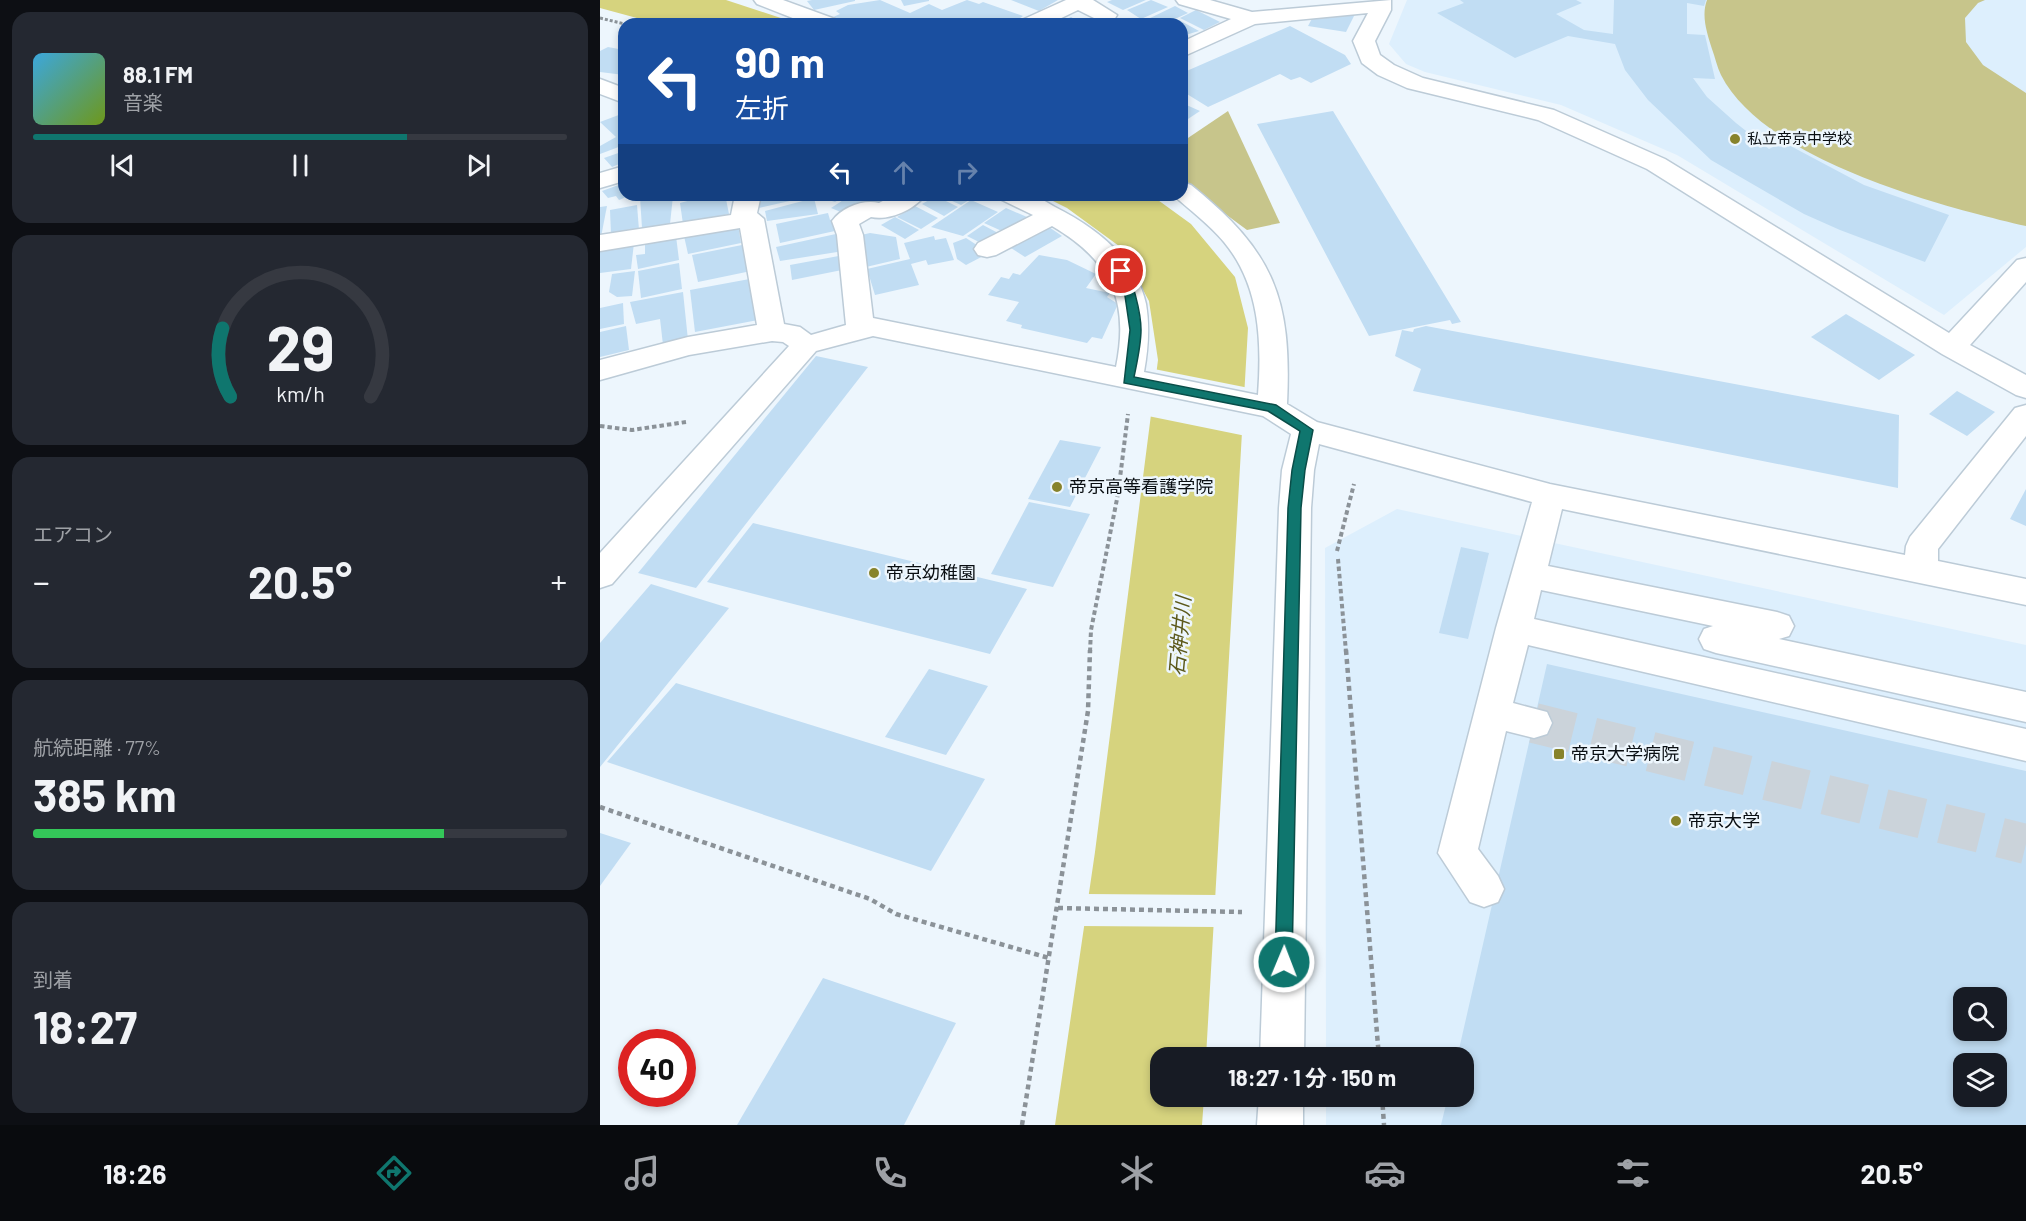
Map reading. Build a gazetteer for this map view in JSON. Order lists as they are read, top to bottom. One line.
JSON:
{"water":["石神井川"],"places":{"other":["私立帝京中学校","帝京高等看護学院","帝京幼稚園","帝京大学"],"transit":["帝京大学病院"]},"page":{"turn":["90 m","左折"],"song":["88.1 FM","音楽"],"tile":["エアコン",["航続距離 · 77%","385 km"],["到着","18:27"]],"heat":["−","20.5°","+"],"limit":"40","trip":"18:27 · 1 分 · 150 m","tabs":["18:26","20.5°"],"gauge":["29","km/h"]}}
